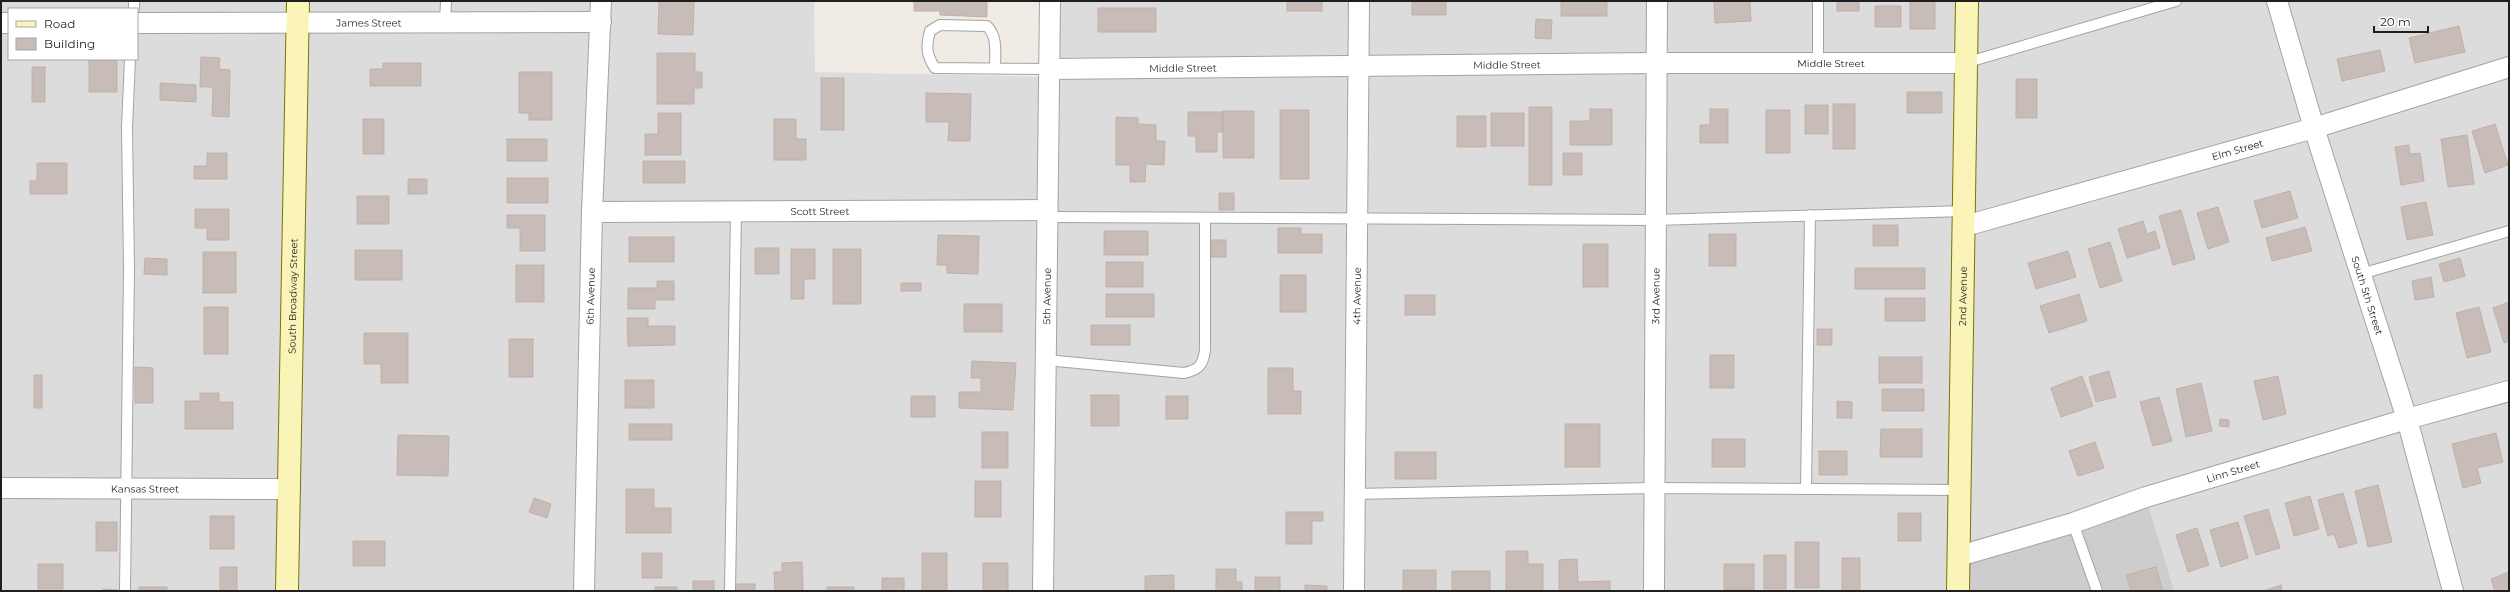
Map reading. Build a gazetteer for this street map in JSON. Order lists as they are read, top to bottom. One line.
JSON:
{"streets":{"street":["James Street","Middle Street","Elm Street","Scott Street","South 5th Street","South Broadway Street","6th Avenue","5th Avenue","4th Avenue","3rd Avenue","2nd Avenue","Linn Street","Kansas Street"]},"crossings":[["James Street","South Broadway Street"],["James Street","6th Avenue"],["Middle Street","5th Avenue"],["Middle Street","4th Avenue"],["Middle Street","3rd Avenue"],["Middle Street","2nd Avenue"],["Elm Street","South 5th Street"],["Elm Street","2nd Avenue"],["Scott Street","6th Avenue"],["Scott Street","5th Avenue"],["South 5th Street","Linn Street"],["South Broadway Street","Kansas Street"],["2nd Avenue","Linn Street"]],"legend":["Road","Building"],"scale_bar":"20 m"}
